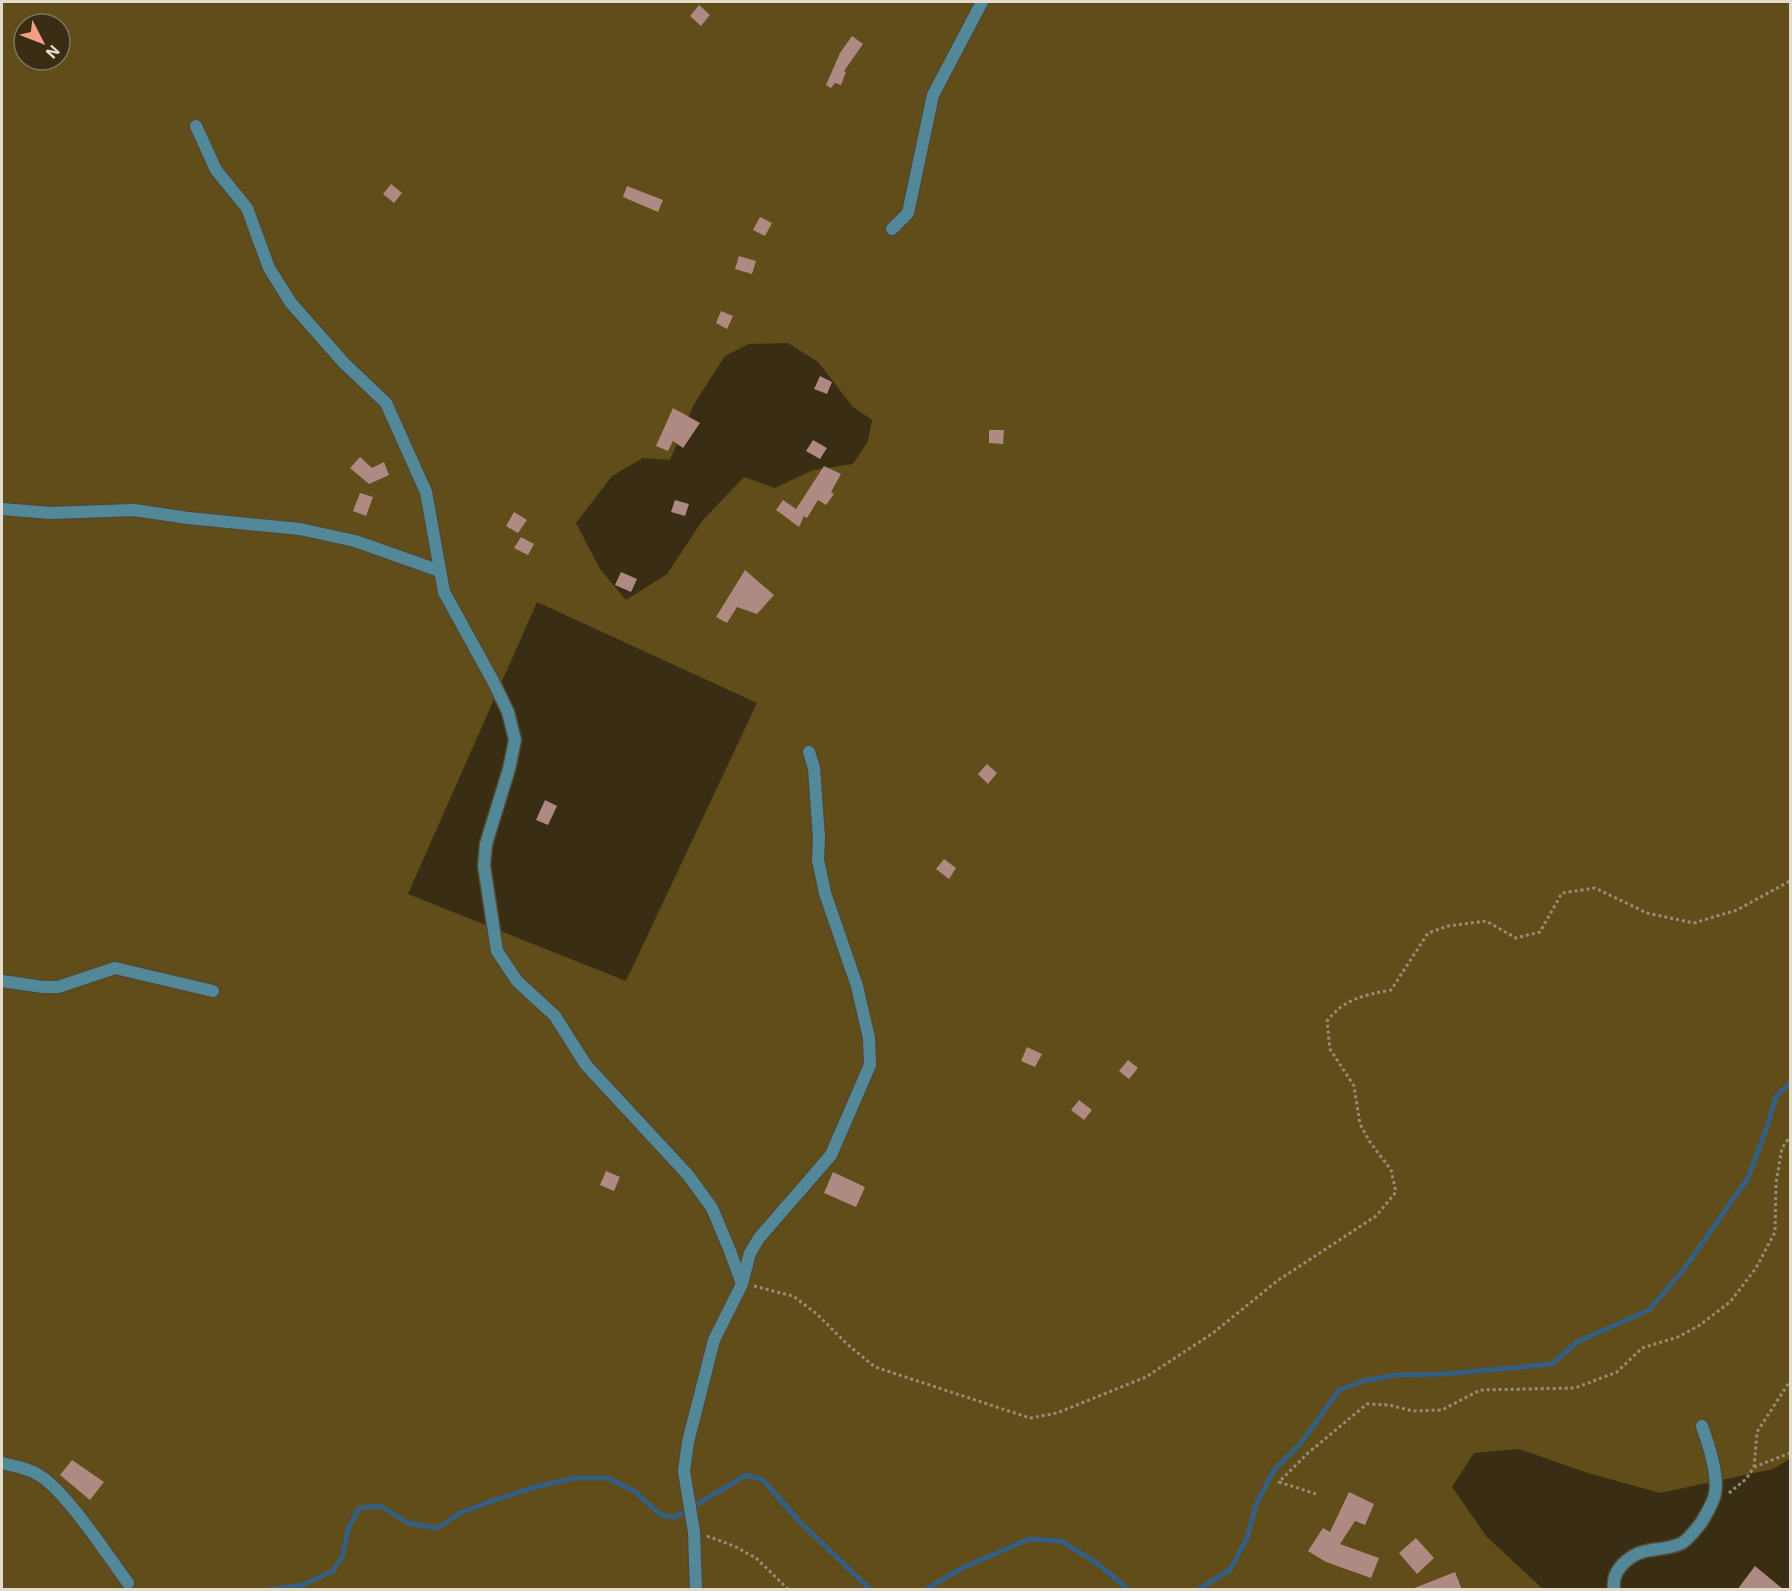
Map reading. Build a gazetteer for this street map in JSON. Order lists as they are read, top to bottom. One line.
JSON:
{"north":"bottom right"}
